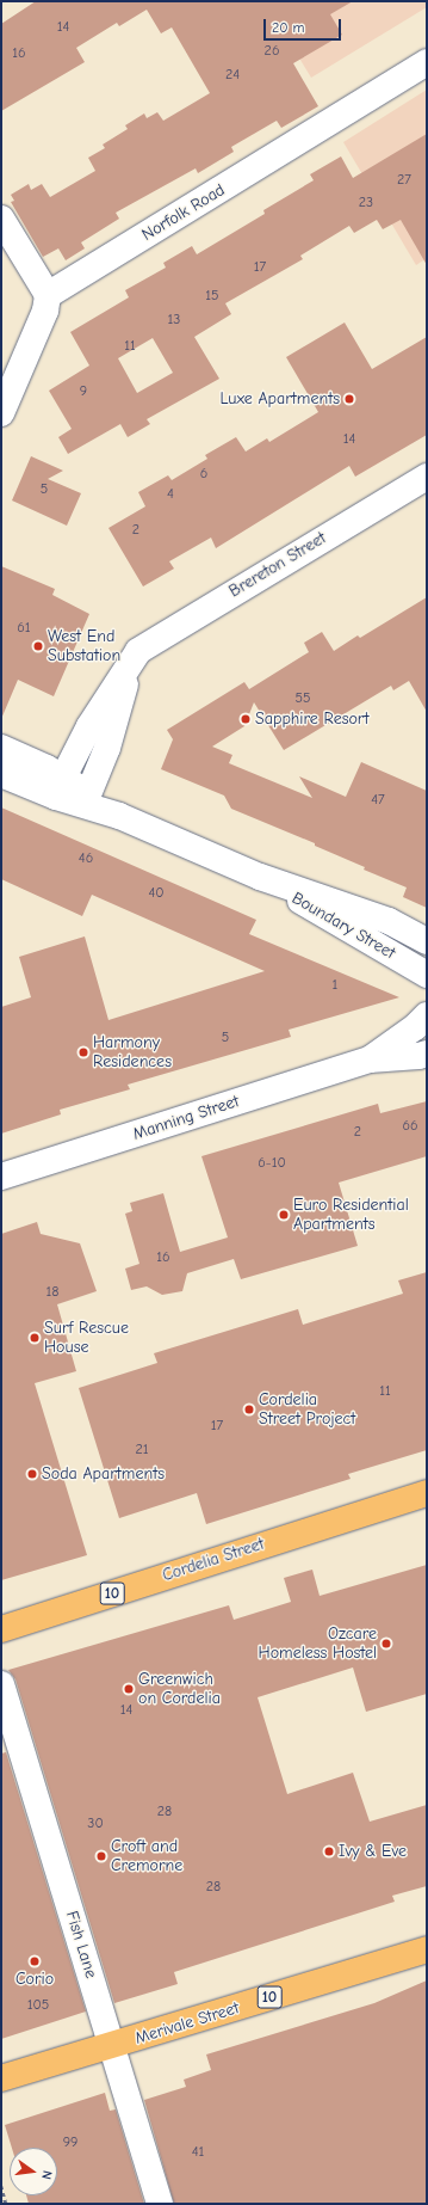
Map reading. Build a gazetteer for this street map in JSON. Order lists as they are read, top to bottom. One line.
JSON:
{"streets":{"main road":["Cordelia Street","10","Merivale Street"],"street":["Norfolk Road","Brereton Street","Boundary Street","Manning Street","Fish Lane"]},"crossings":[["Brereton Street","Boundary Street"],["Fish Lane","Merivale Street"]],"places":["Luxe Apartments","West End Substation","Sapphire Resort","Harmony Residences","Euro Residential Apartments","Surf Rescue House","Cordelia Street Project","Soda Apartments","Ozcare Homeless Hostel","Greenwich on Cordelia","Ivy & Eve","Croft and Cremorne","Corio"],"house_numbers":["14","26","16","24","27","23","17","15","13","11","9","14","6","5","4","2","61","55","47","46","40","1","5","66","2","6-10","16","18","11","17","21","14","28","30","28","105","99","41"],"scale_bar":"20 m","north":"right"}
